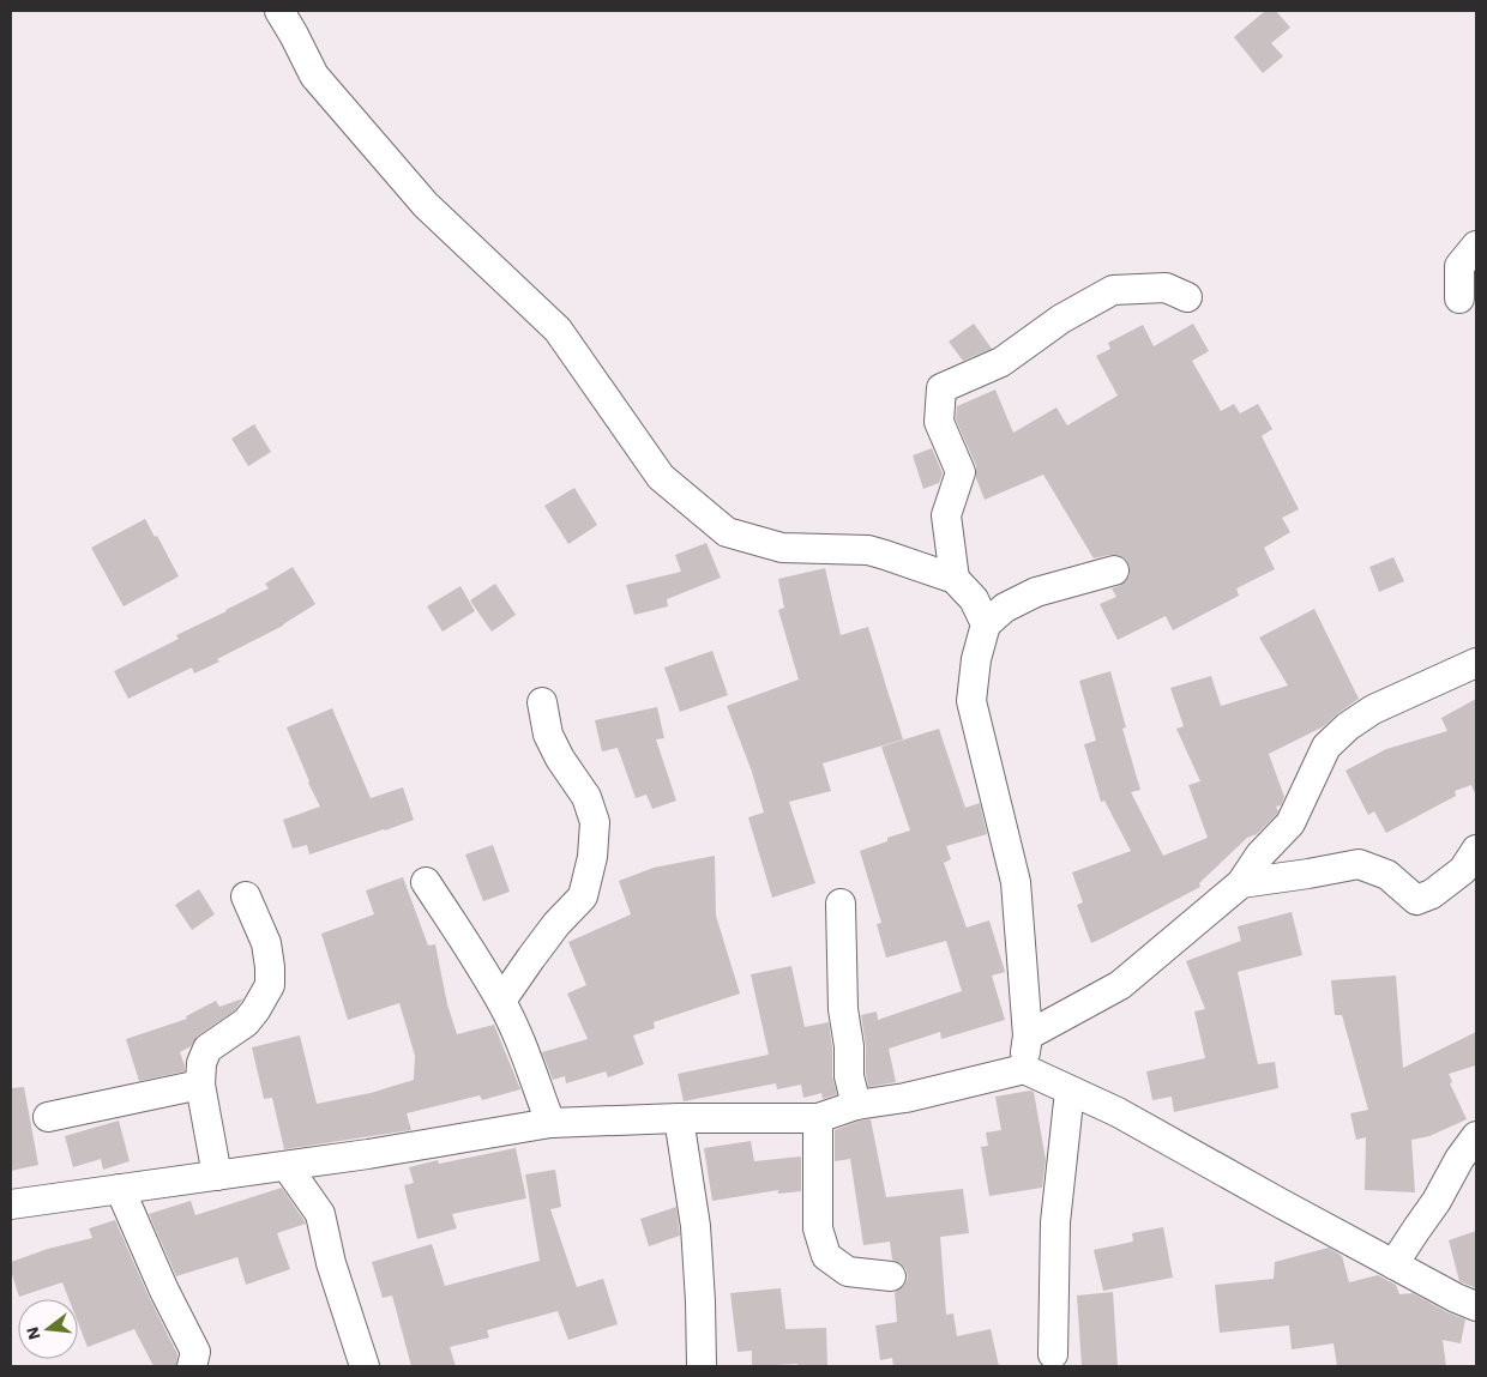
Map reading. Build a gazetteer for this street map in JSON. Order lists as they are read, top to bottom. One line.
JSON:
{"north":"left"}
